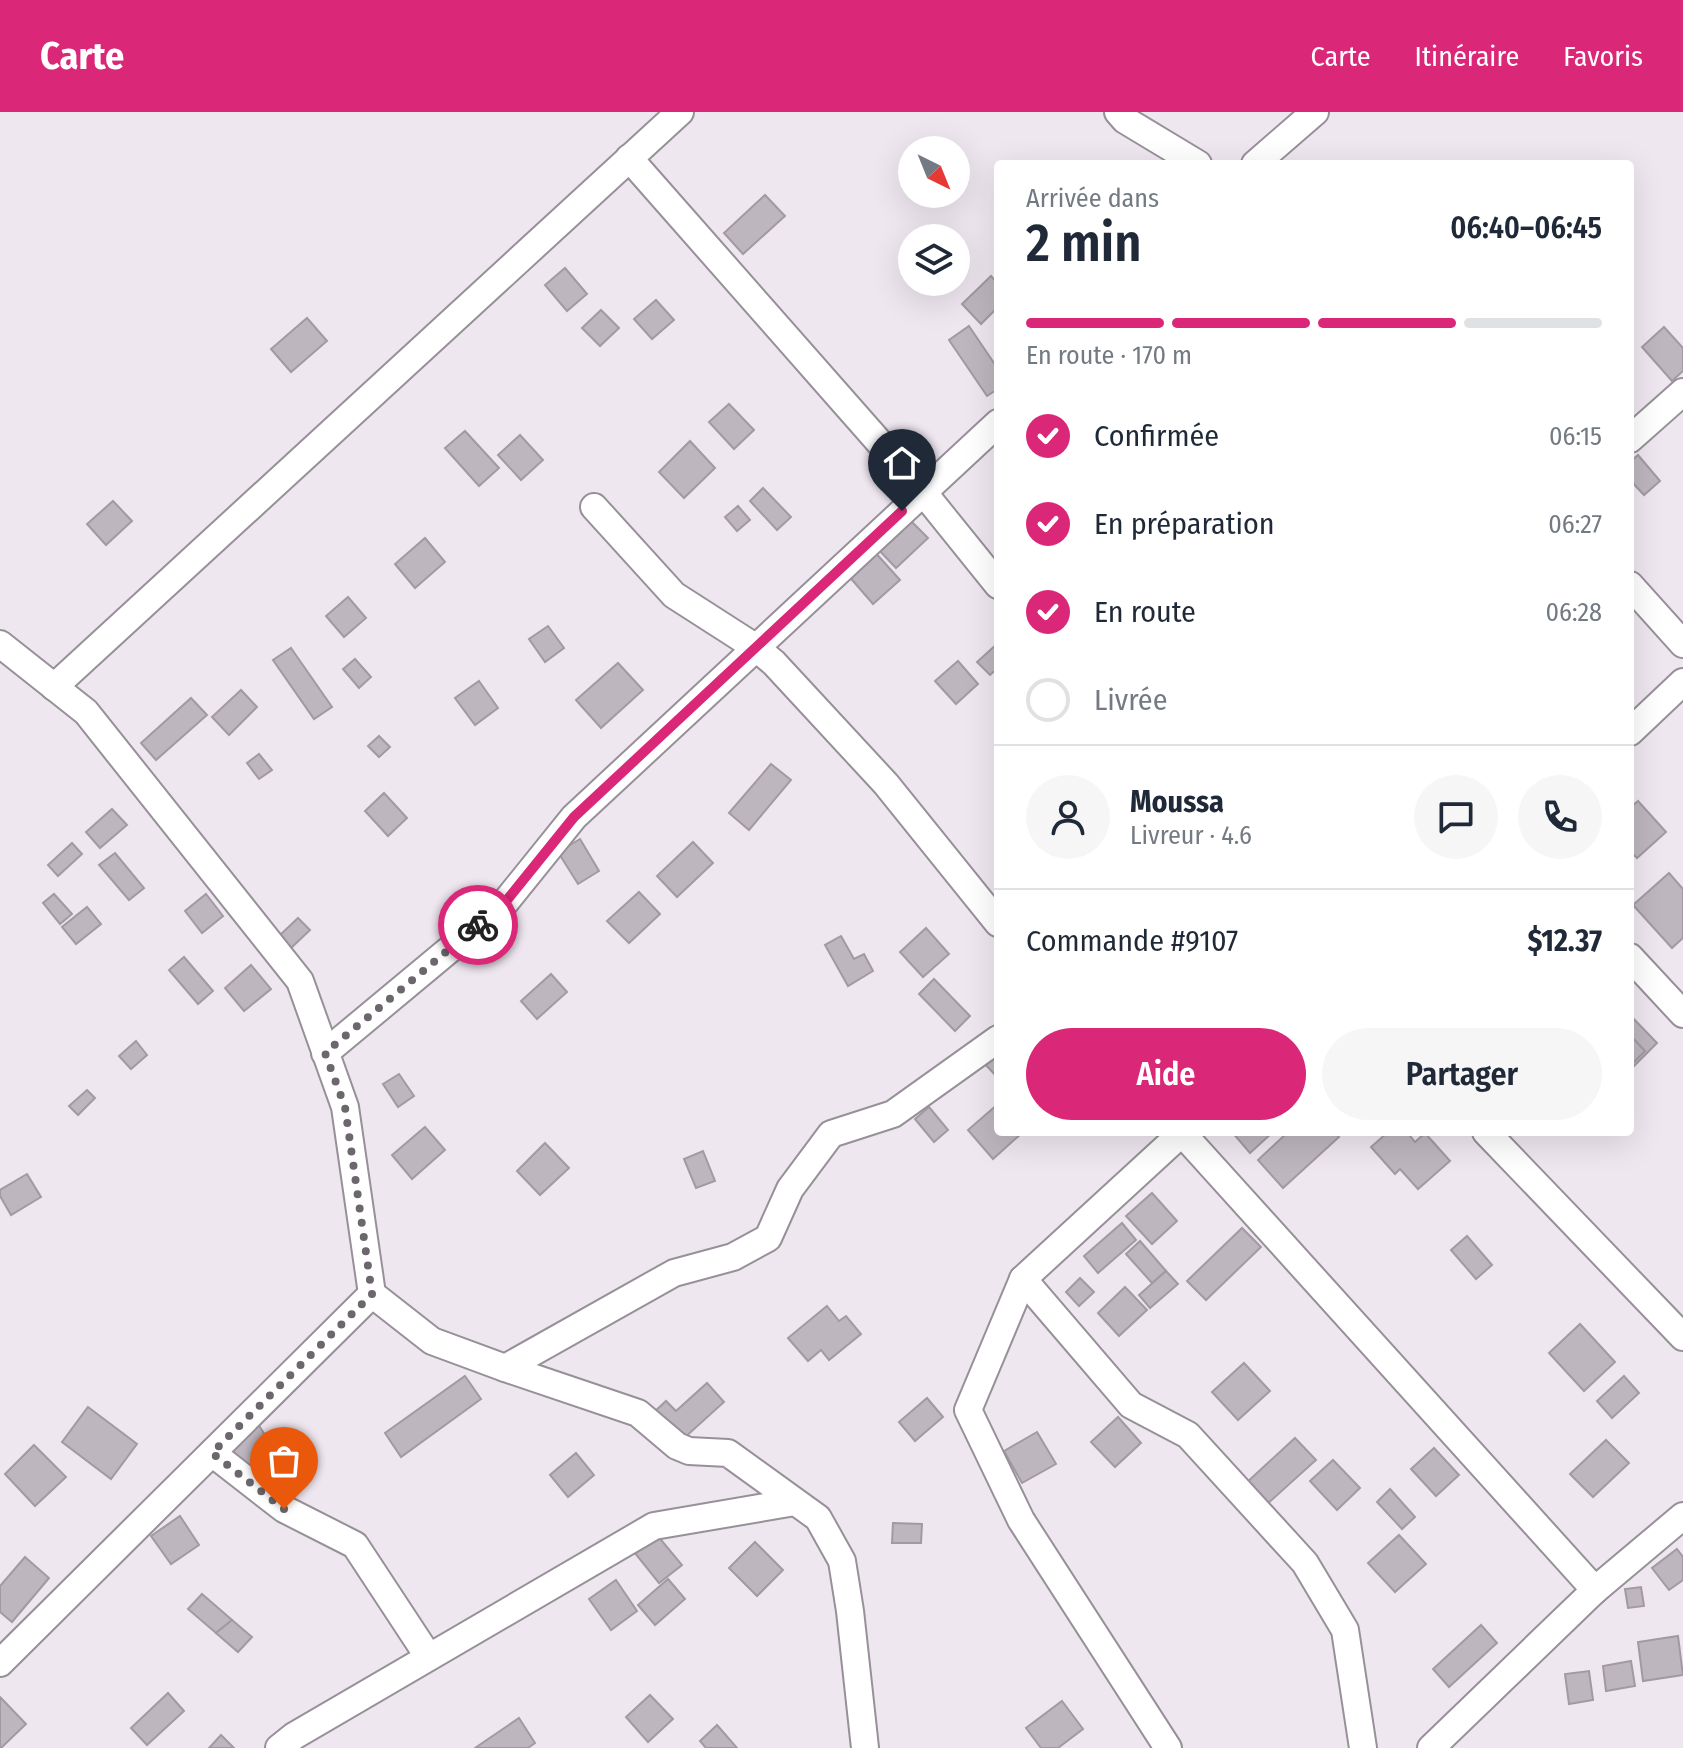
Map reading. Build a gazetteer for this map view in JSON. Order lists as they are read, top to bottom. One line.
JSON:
{"north":"bottom right","page":{"header":"Carte","nav":["Carte","Itinéraire","Favoris"],"heading":["2 min","Arrivée dans","06:40–06:45"],"panel":["Moussa","Livreur · 4.6","Commande #9107","$12.37"],"bar":"En route · 170 m","list":[["Confirmée","06:15"],["En préparation","06:27"],["En route","06:28"],"Livrée"],"buttons":["Aide","Partager"]}}
